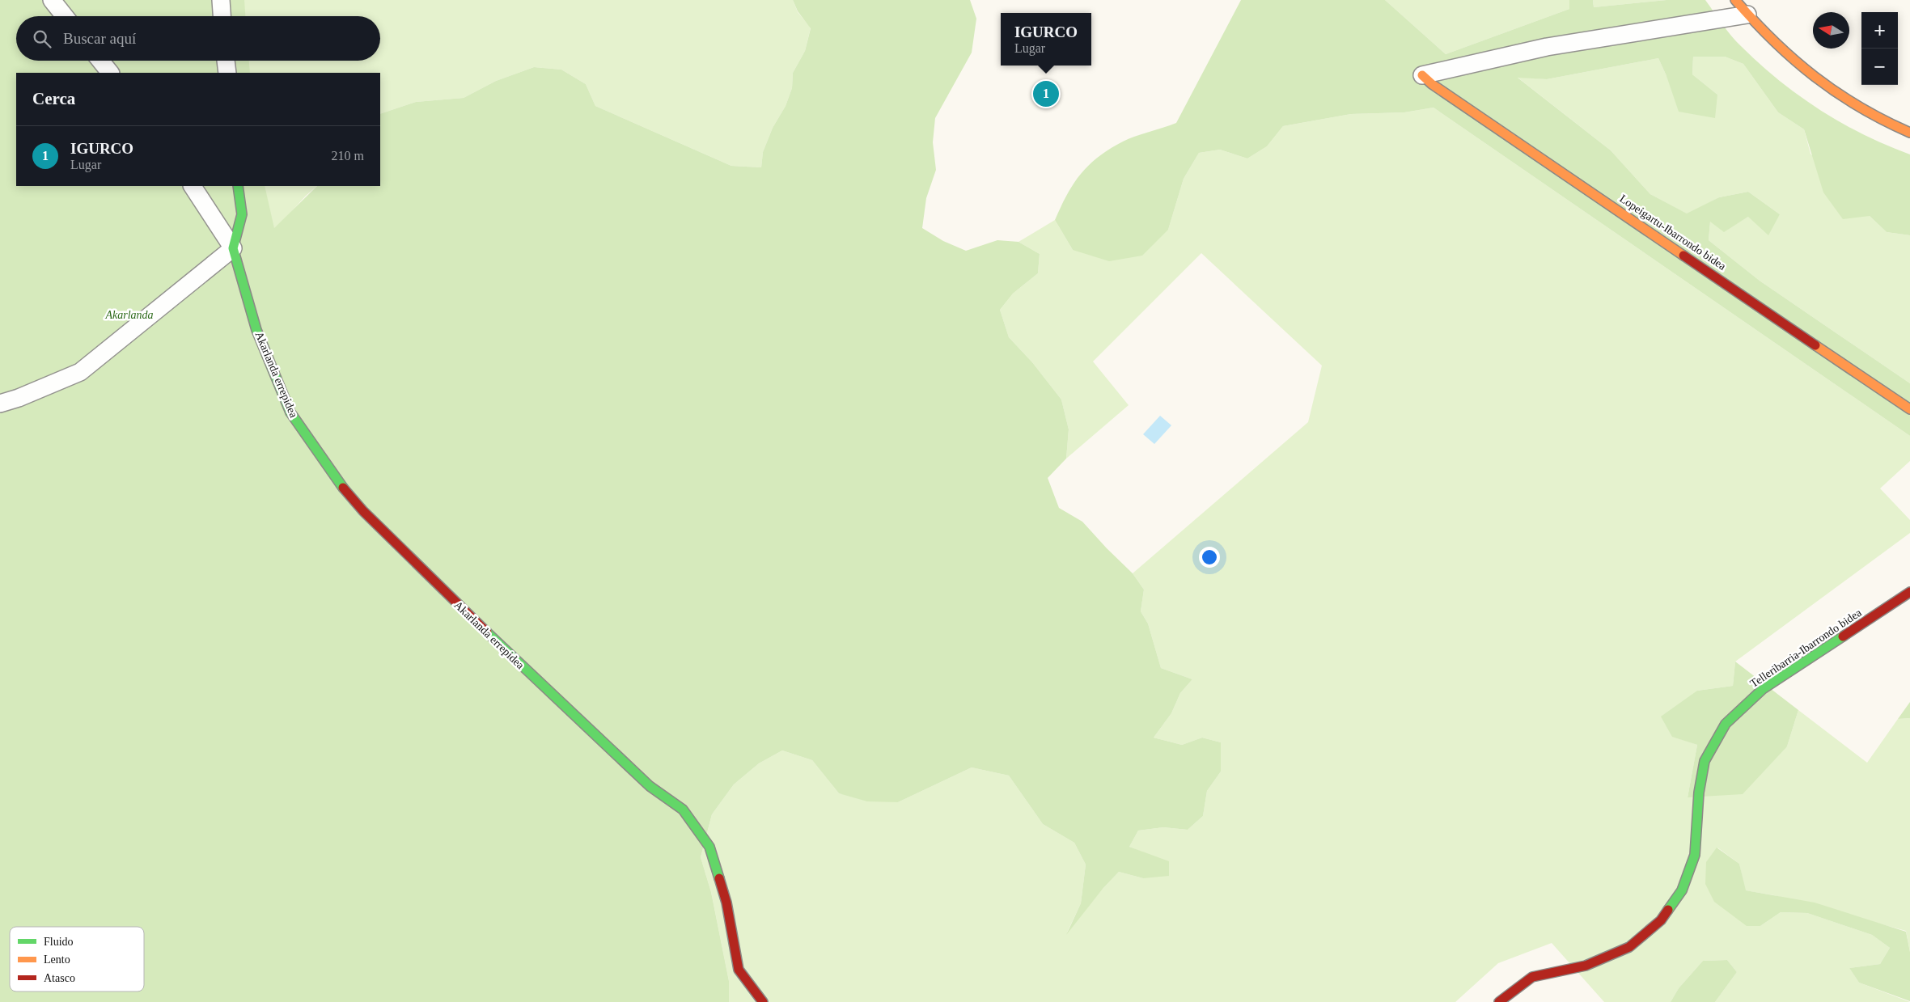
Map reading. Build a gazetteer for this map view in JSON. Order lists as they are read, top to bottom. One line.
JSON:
{"streets":{"street":["Lopeigartu-Ibarrondo bidea","Akarlanda errepidea","Telleribarria-Ibarrondo bidea"]},"parks":["Akarlanda"],"legend":["Fluido","Lento","Atasco"],"north":"left","page":{"map_buttons":["+","−"],"popup":["IGURCO","Lugar"],"search":"Buscar aquí","heading":"Cerca","pins":"1","list":[{"mark":"1","name":"IGURCO","note":"Lugar","value":"210 m"}]}}
